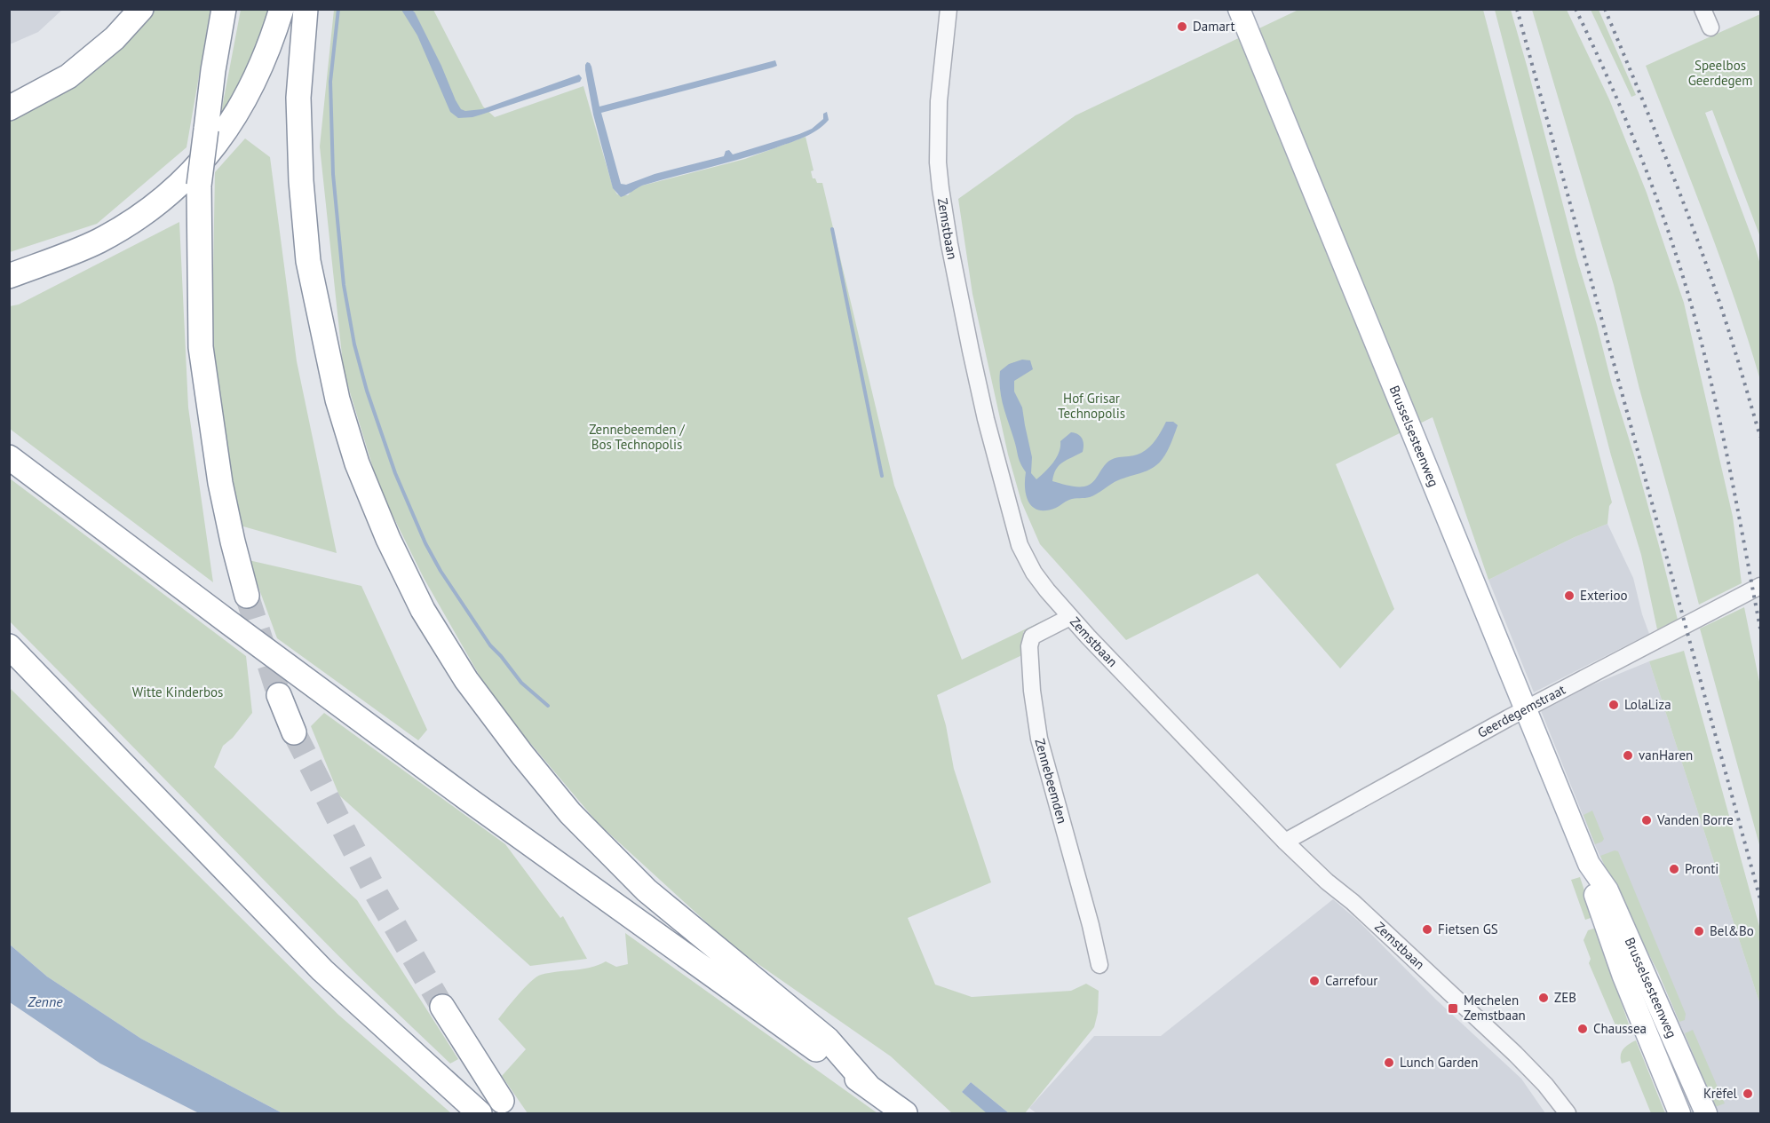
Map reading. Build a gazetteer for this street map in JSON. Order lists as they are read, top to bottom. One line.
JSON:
{"streets":{"main road":["Brusselsesteenweg"],"street":["Zemstbaan","Geerdegemstraat","Zennebeemden"]},"crossings":[["Zemstbaan","Geerdegemstraat"],["Zemstbaan","Zennebeemden"],["Brusselsesteenweg","Geerdegemstraat"]],"water":["Zenne"],"parks":["Speelbos Geerdegem","Hof Grisar Technopolis","Zennebeemden / Bos Technopolis","Witte Kinderbos"],"places":{"other":["Damart","Exterioo","LolaLiza","vanHaren","Vanden Borre","Pronti","Fietsen GS","Bel&Bo","Carrefour","ZEB","Chaussea","Lunch Garden","Krëfel"],"transit":["Mechelen Zemstbaan"]}}
